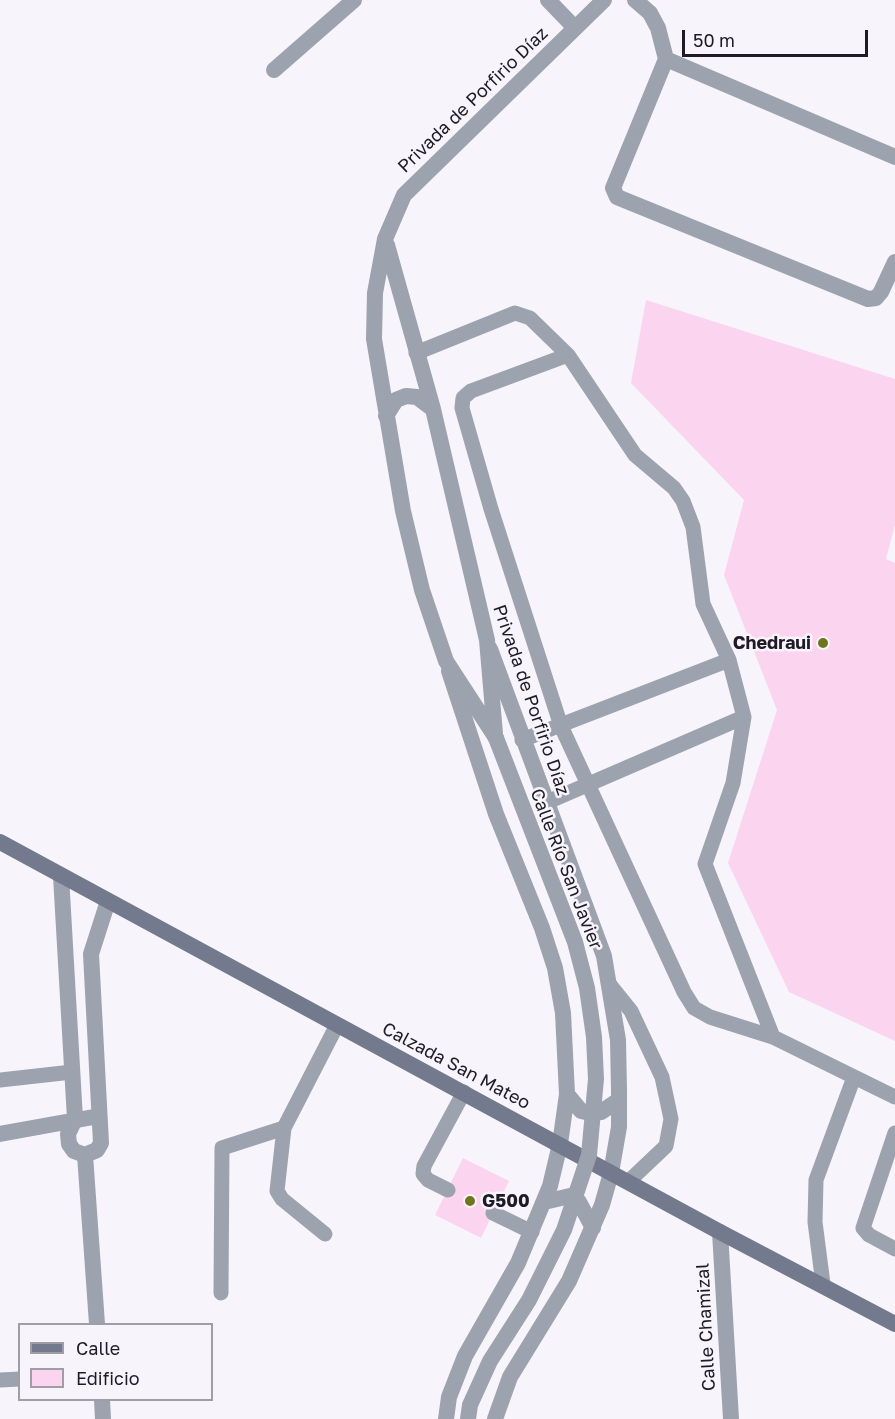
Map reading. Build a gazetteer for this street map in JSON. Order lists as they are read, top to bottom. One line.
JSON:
{"streets":{"main road":["Calzada San Mateo"],"street":["Privada de Porfirio Díaz","Calle Río San Javier","Calle Chamizal"]},"crossings":[["Privada de Porfirio Díaz","Calle Río San Javier"],["Privada de Porfirio Díaz","Calzada San Mateo"],["Calzada San Mateo","Calle Chamizal"]],"places":["Chedraui","G500"],"legend":["Calle","Edificio"],"scale_bar":"50 m"}
